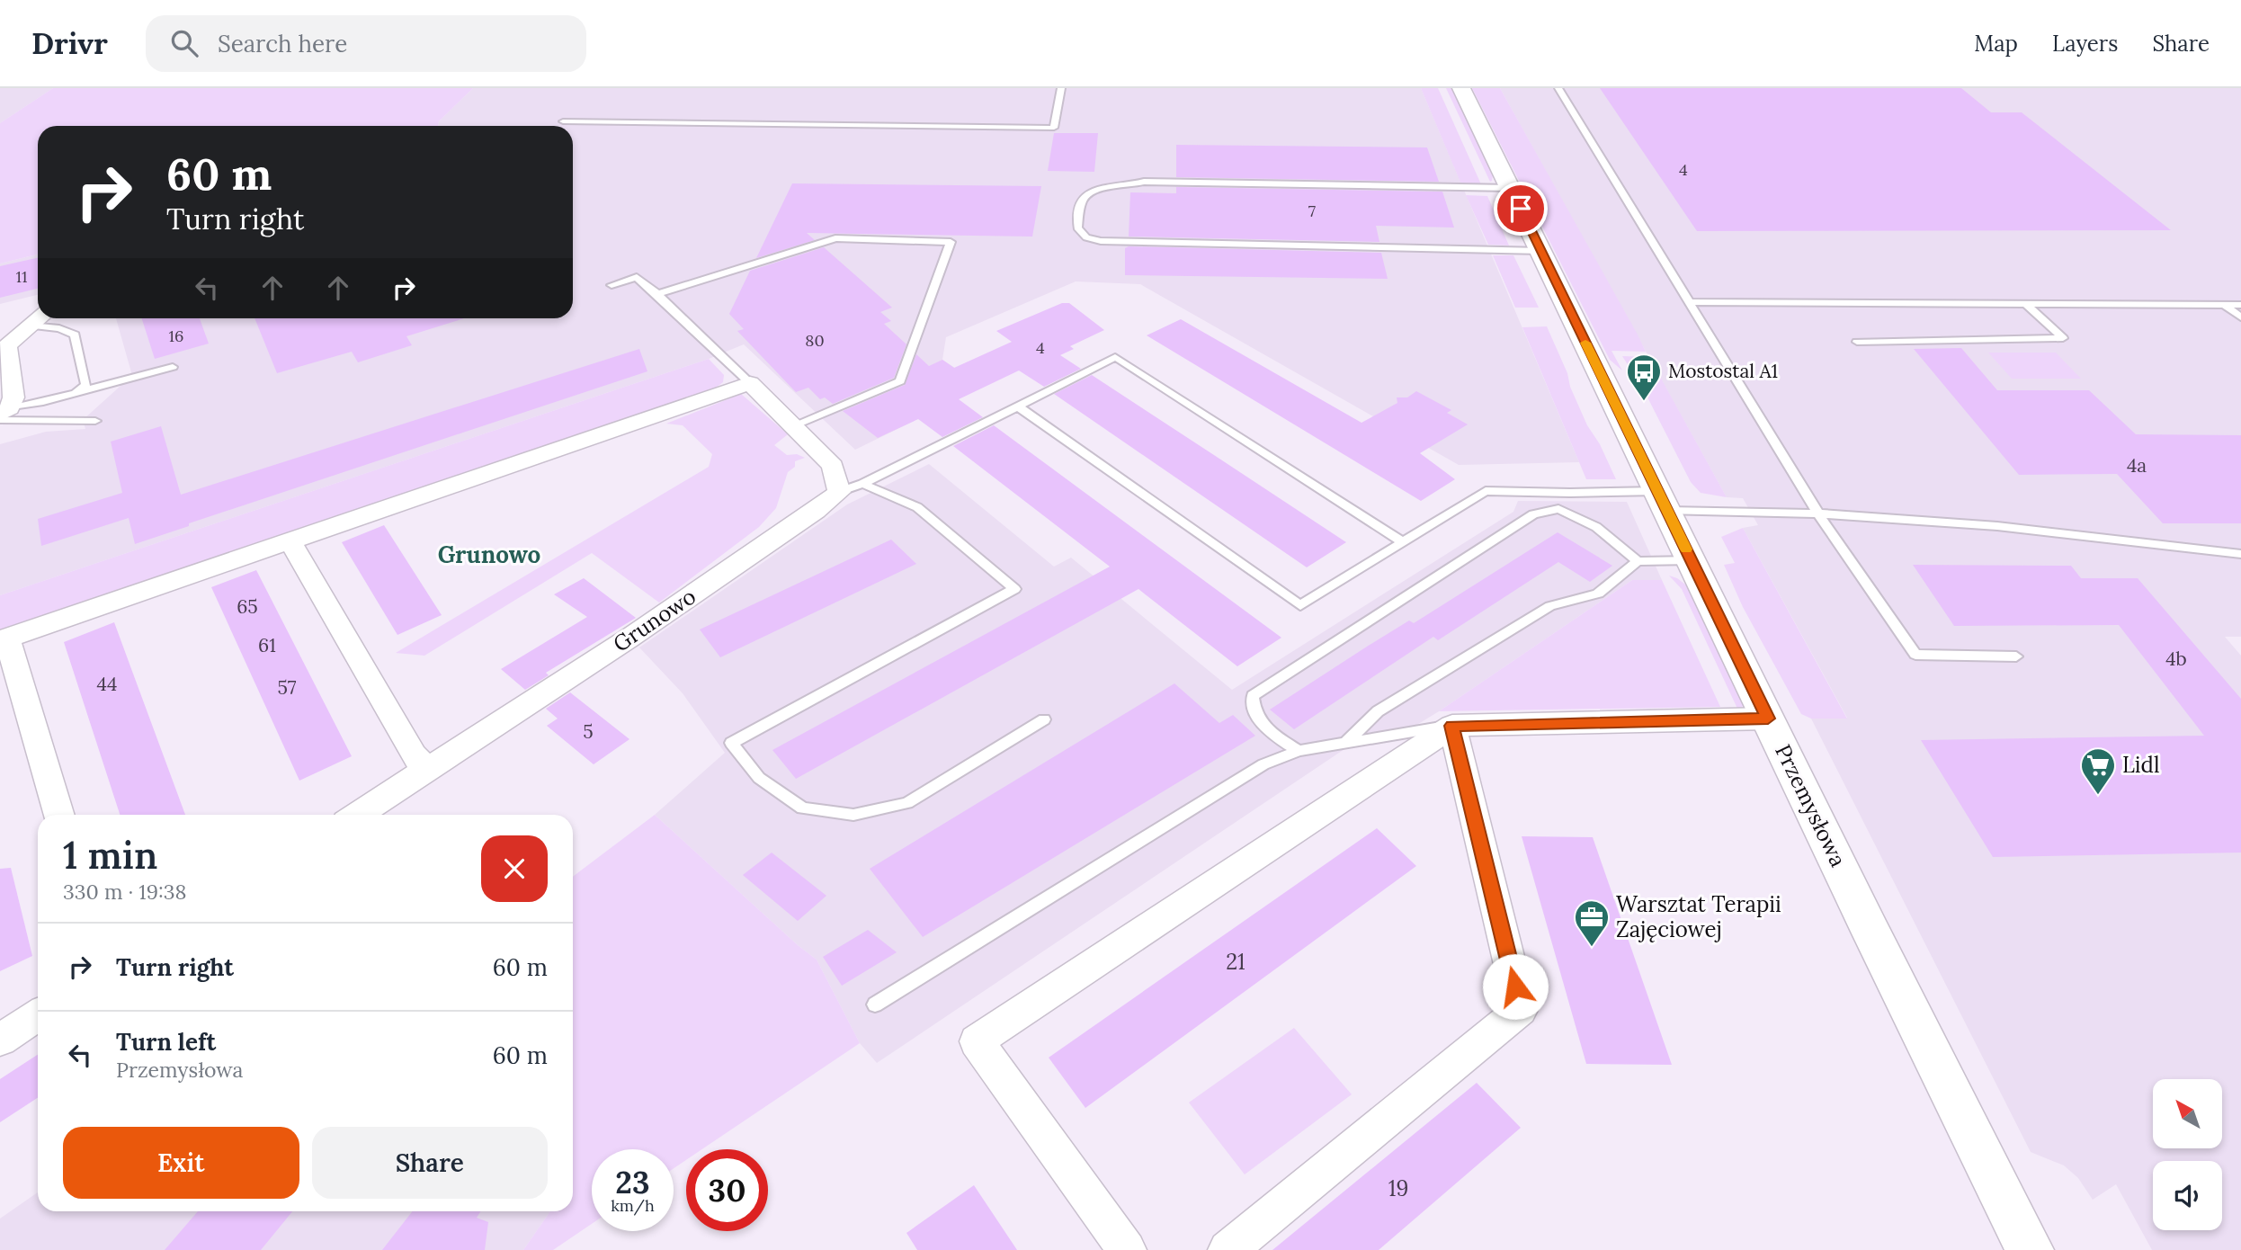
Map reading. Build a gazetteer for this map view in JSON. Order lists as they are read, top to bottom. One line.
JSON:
{"streets":{"street":["Grunowo","Przemysłowa"]},"districts":["Grunowo"],"places":{"bus stop":["Mostostal A1"],"supermarket":["Lidl"],"office":["Warsztat Terapii Zajęciowej"]},"house_numbers":["4","7","11","16","80","4","4a","65","61","4b","44","57","5","21","19"],"north":"top left","page":{"header":"Drivr","search":"Search here","nav":["Map","Layers","Share"],"turn":["60 m","Turn right"],"heading":["1 min","330 m · 19:38"],"list":[{"name":"Turn right","value":"60 m"},{"name":"Turn left","note":"Przemysłowa","value":"60 m"}],"buttons":["Exit","Share"],"speed":"23 km/h","limit":"30"}}
